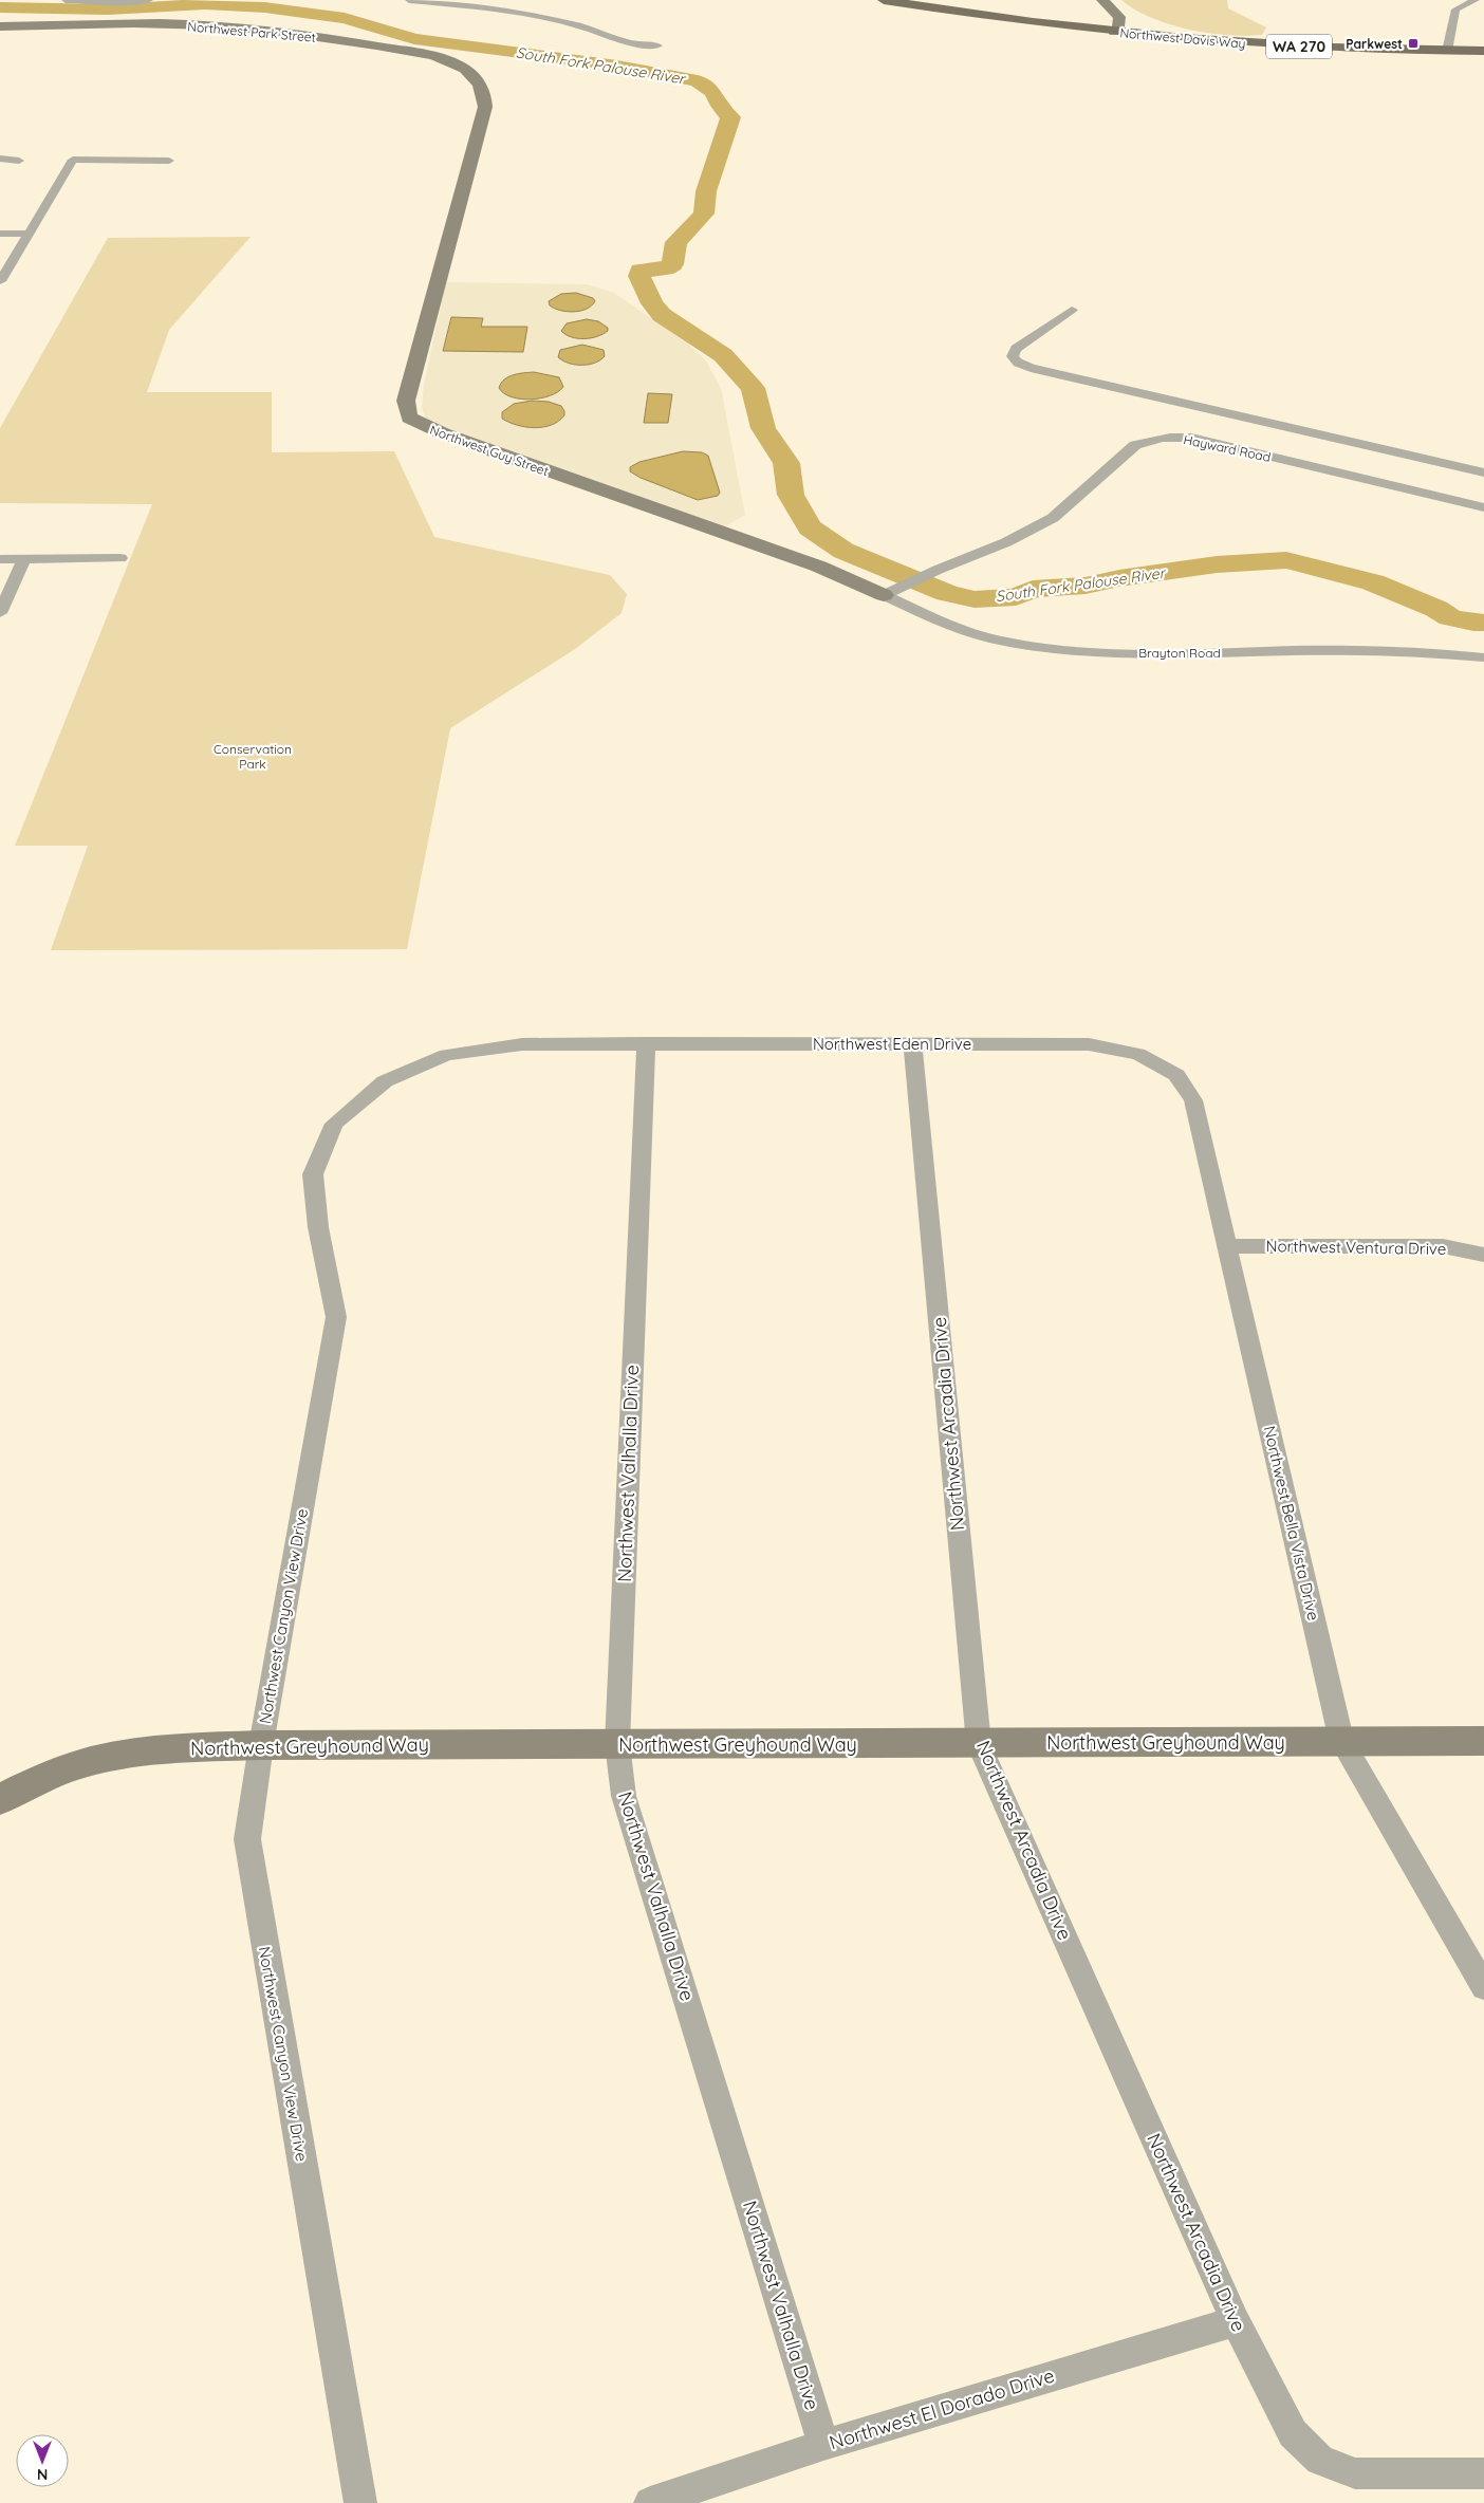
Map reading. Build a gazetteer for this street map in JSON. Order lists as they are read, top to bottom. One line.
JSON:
{"streets":{"main road":["Northwest Davis Way","WA 270"],"street":["Northwest Park Street","Hayward Road","Northwest Guy Street","Brayton Road","Northwest Eden Drive","Northwest Ventura Drive","Northwest Arcadia Drive","Northwest Valhalla Drive","Northwest Bella Vista Drive","Northwest Canyon View Drive","Northwest Greyhound Way","Northwest El Dorado Drive"]},"crossings":[["Northwest Park Street","Northwest Guy Street"],["Hayward Road","Northwest Guy Street"],["Hayward Road","Brayton Road"],["Northwest Guy Street","Brayton Road"],["Northwest Eden Drive","Northwest Arcadia Drive"],["Northwest Eden Drive","Northwest Valhalla Drive"],["Northwest Eden Drive","Northwest Bella Vista Drive"],["Northwest Eden Drive","Northwest Canyon View Drive"],["Northwest Ventura Drive","Northwest Bella Vista Drive"],["Northwest Arcadia Drive","Northwest Greyhound Way"],["Northwest Arcadia Drive","Northwest El Dorado Drive"],["Northwest Valhalla Drive","Northwest Canyon View Drive"],["Northwest Valhalla Drive","Northwest Greyhound Way"],["Northwest Valhalla Drive","Northwest El Dorado Drive"],["Northwest Bella Vista Drive","Northwest Greyhound Way"],["Northwest Canyon View Drive","Northwest Greyhound Way"]],"water":["South Fork Palouse River"],"parks":["Conservation Park"],"places":{"transit":["Parkwest"]},"north":"bottom"}
